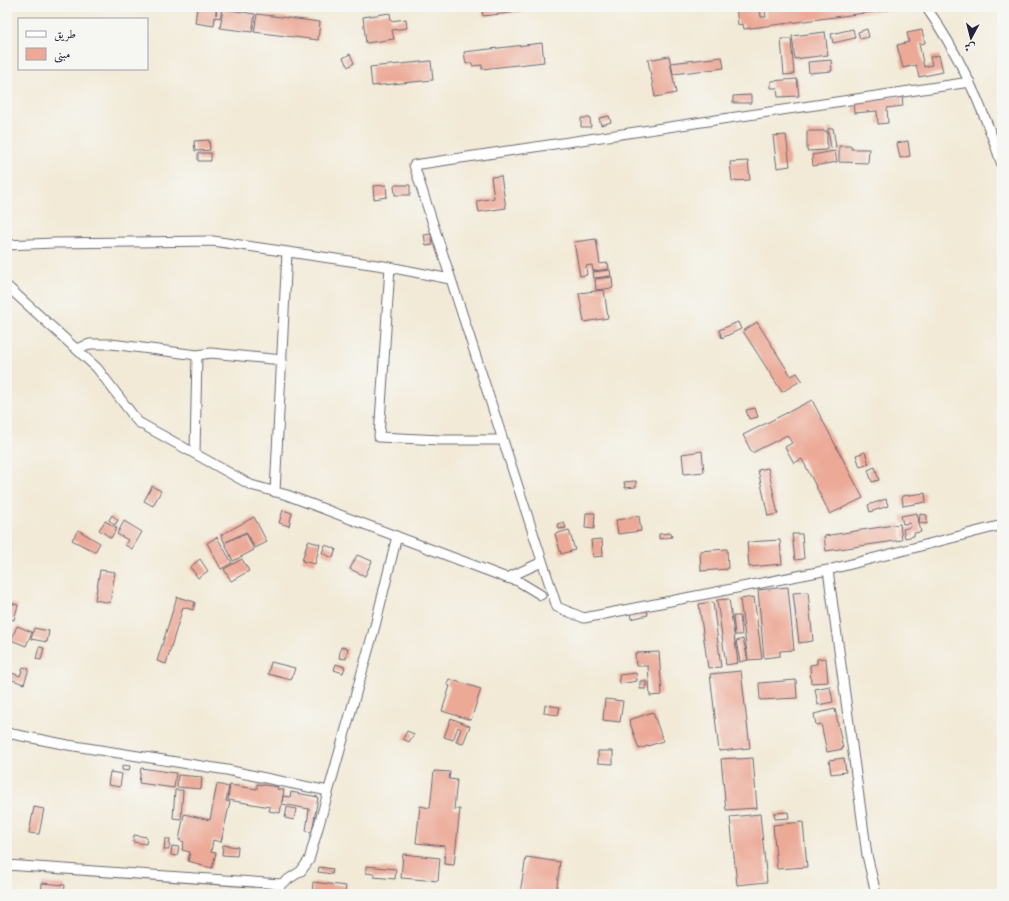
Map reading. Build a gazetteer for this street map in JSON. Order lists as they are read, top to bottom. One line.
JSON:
{"legend":["طريق","مبنى"],"north":"bottom"}
